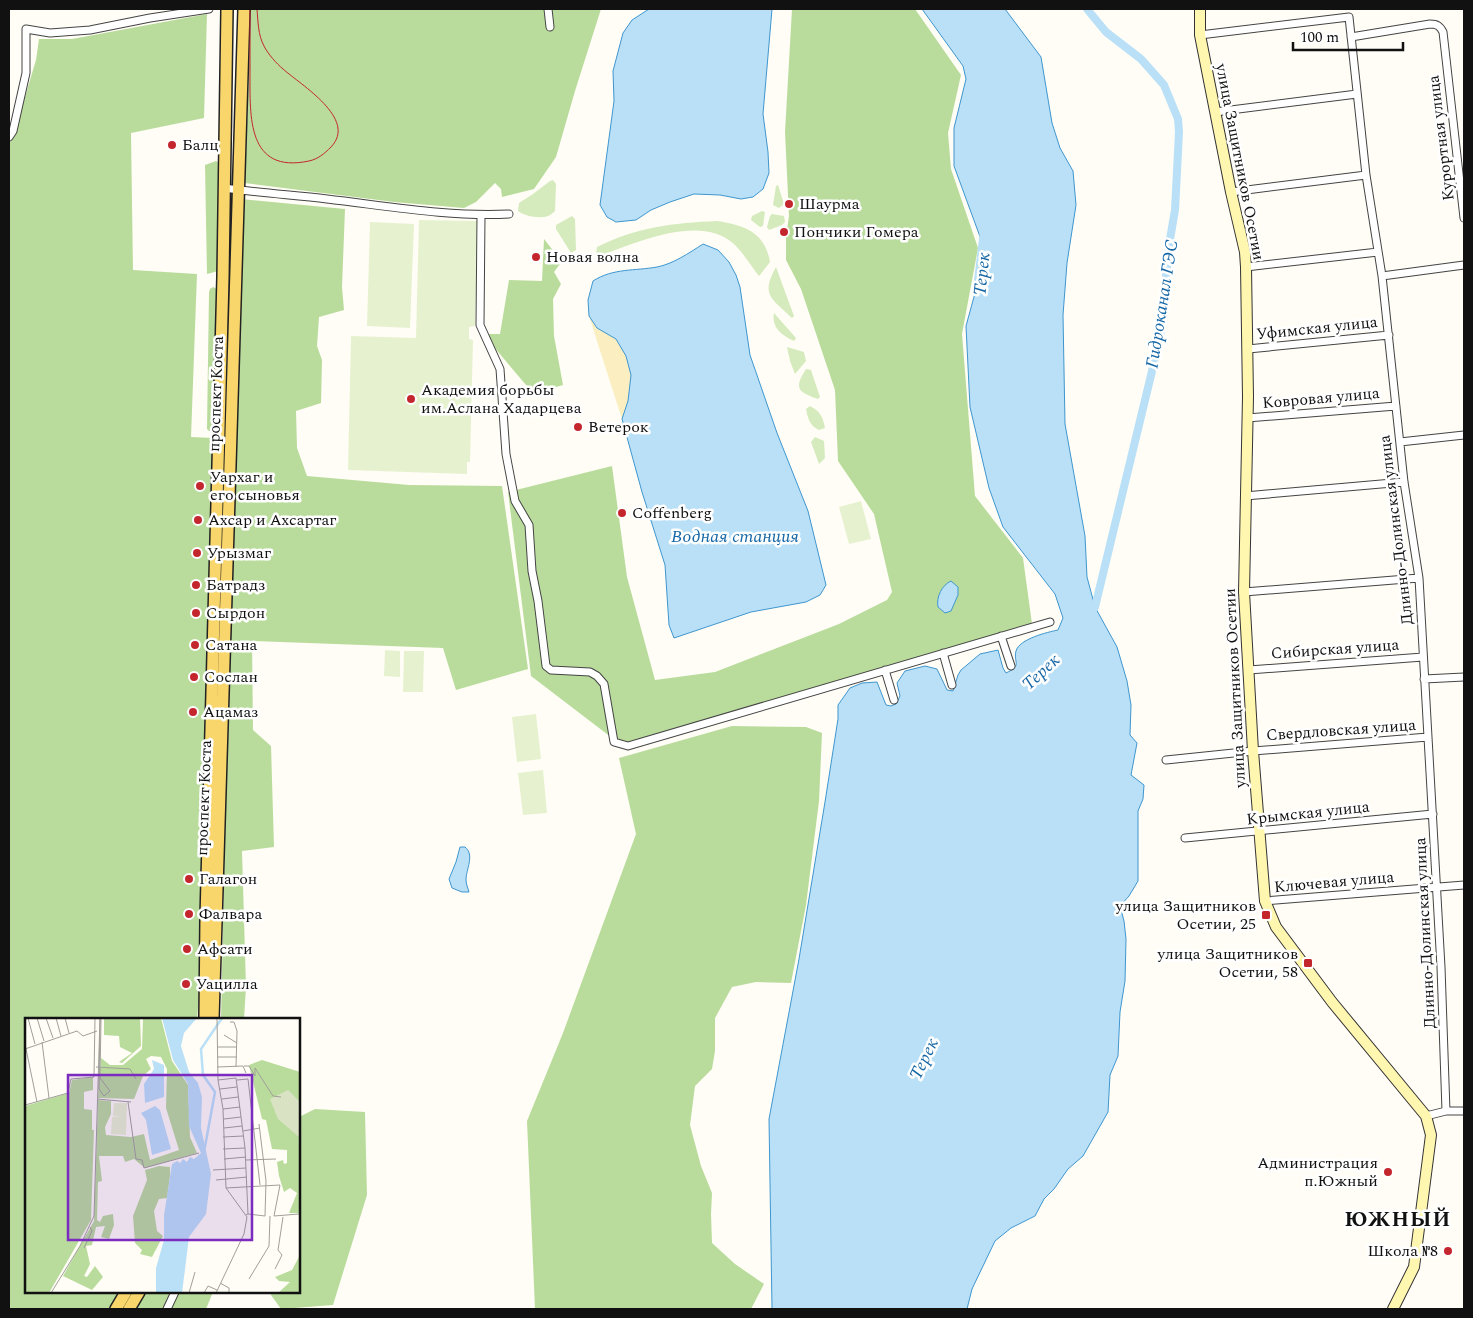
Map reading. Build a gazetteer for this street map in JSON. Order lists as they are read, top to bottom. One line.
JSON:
{"streets":{"main road":["проспект Коста"],"street":["Курортная улица","улица Защитников Осетии","Уфимская улица","Ковровая улица","Длинно-Долинская улица","Сибирская улица","Свердловская улица","Крымская улица","Ключевая улица"]},"crossings":[["Курортная улица","Длинно-Долинская улица"],["улица Защитников Осетии","Уфимская улица"],["улица Защитников Осетии","Ковровая улица"],["улица Защитников Осетии","Длинно-Долинская улица"],["улица Защитников Осетии","Сибирская улица"],["улица Защитников Осетии","Свердловская улица"],["улица Защитников Осетии","Крымская улица"],["улица Защитников Осетии","Ключевая улица"],["Уфимская улица","Длинно-Долинская улица"],["Ковровая улица","Длинно-Долинская улица"],["Длинно-Долинская улица","Сибирская улица"],["Длинно-Долинская улица","Свердловская улица"],["Длинно-Долинская улица","Крымская улица"],["Длинно-Долинская улица","Ключевая улица"]],"districts":["ЮЖНЫЙ"],"water":["Терек","Гидроканал ГЭС","Водная станция"],"places":{"other":["Балц","Шаурма","Пончики Гомера","Новая волна","Академия борьбы им.Аслана Хадарцева","Ветерок","Уархаг и его сыновья","Coffenberg","Ахсар и Ахсартаг","Урызмаг","Батрадз","Сырдон","Сатана","Сослан","Ацамаз","Галагон","Фалвара","Афсати","Уацилла","Администрация п.Южный","Школа №8"],"transit":["улица Защитников Осетии, 25","улица Защитников Осетии, 58"]},"scale_bar":"100 m"}
